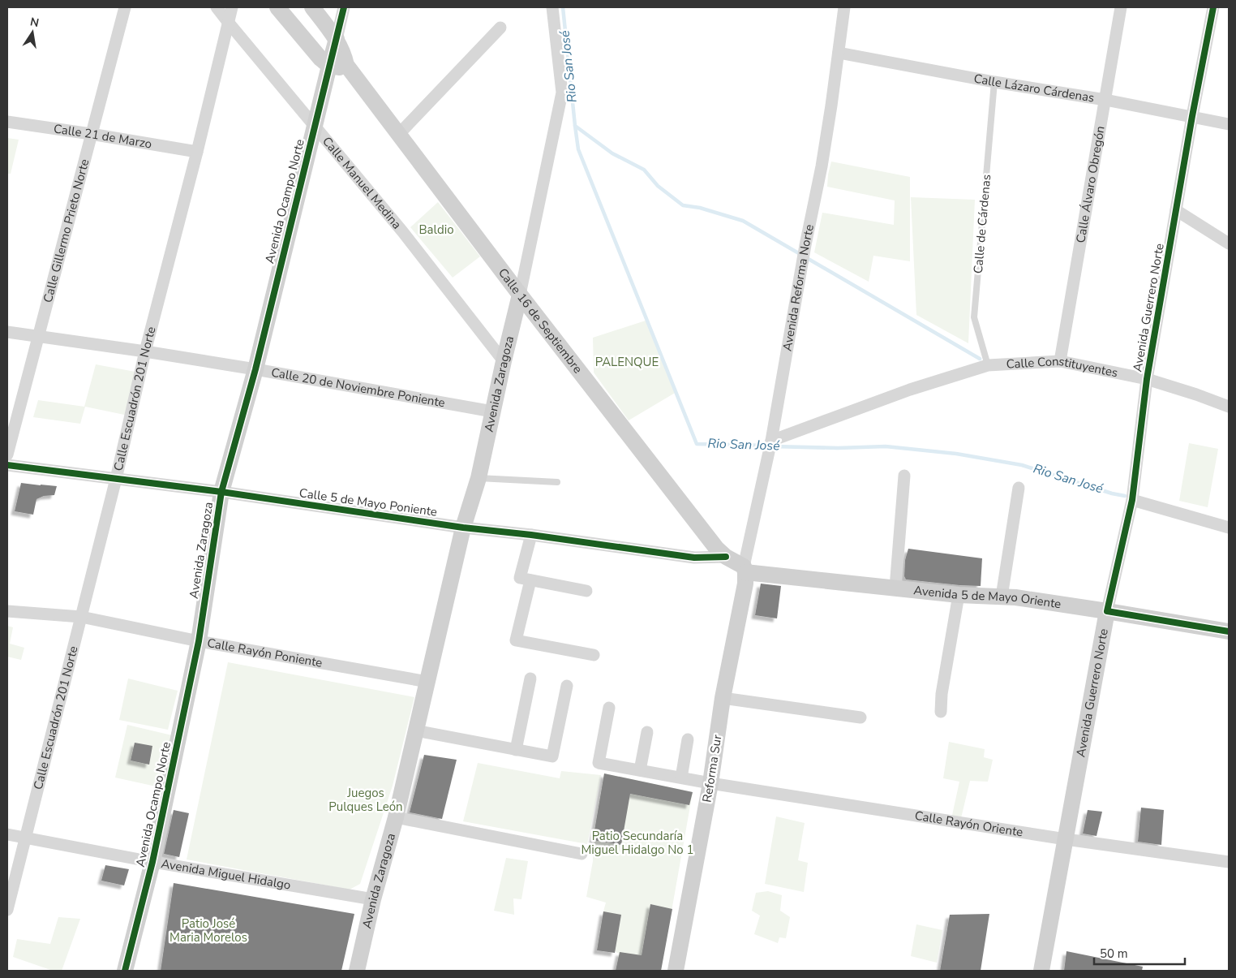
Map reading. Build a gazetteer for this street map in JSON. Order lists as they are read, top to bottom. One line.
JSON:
{"streets":{"main road":["Avenida Ocampo Norte","Avenida Guerrero Norte","Calle 16 de Septiembre","Avenida Zaragoza","Avenida 5 de Mayo Oriente","Reforma Sur"],"street":["Calle Lázaro Cárdenas","Calle 21 de Marzo","Calle Manuel Medina","Calle Álvaro Obregón","Calle Gillermo Prieto Norte","Avenida Reforma Norte","Calle Constituyentes","Calle 20 de Noviembre Poniente","Calle Escuadrón 201 Norte","Calle 5 de Mayo Poniente","Calle Rayón Poniente","Calle Rayón Oriente","Avenida Miguel Hidalgo"],"lane":["Calle de Cárdenas"]},"crossings":[["Calle Lázaro Cárdenas","Calle Álvaro Obregón"],["Calle Lázaro Cárdenas","Calle de Cárdenas"],["Calle Lázaro Cárdenas","Avenida Reforma Norte"],["Calle Lázaro Cárdenas","Avenida Guerrero Norte"],["Calle 21 de Marzo","Calle Gillermo Prieto Norte"],["Calle 21 de Marzo","Calle Escuadrón 201 Norte"],["Calle Manuel Medina","Avenida Ocampo Norte"],["Calle Manuel Medina","Avenida Zaragoza"],["Calle Manuel Medina","Calle Escuadrón 201 Norte"],["Calle Álvaro Obregón","Calle Constituyentes"],["Avenida Ocampo Norte","Calle 16 de Septiembre"],["Avenida Ocampo Norte","Avenida Zaragoza"],["Avenida Ocampo Norte","Calle 20 de Noviembre Poniente"],["Avenida Ocampo Norte","Calle Rayón Poniente"],["Avenida Ocampo Norte","Avenida Miguel Hidalgo"],["Calle de Cárdenas","Calle Constituyentes"],["Calle Gillermo Prieto Norte","Calle 20 de Noviembre Poniente"],["Avenida Reforma Norte","Calle 16 de Septiembre"],["Avenida Reforma Norte","Calle Constituyentes"],["Avenida Reforma Norte","Avenida 5 de Mayo Oriente"],["Avenida Reforma Norte","Reforma Sur"],["Avenida Guerrero Norte","Calle Constituyentes"],["Avenida Guerrero Norte","Avenida 5 de Mayo Oriente"],["Avenida Guerrero Norte","Calle Rayón Oriente"],["Calle 16 de Septiembre","Avenida Zaragoza"],["Calle 16 de Septiembre","Calle 5 de Mayo Poniente"],["Calle 16 de Septiembre","Avenida 5 de Mayo Oriente"],["Calle 16 de Septiembre","Reforma Sur"],["Avenida Zaragoza","Calle 20 de Noviembre Poniente"],["Avenida Zaragoza","Calle 5 de Mayo Poniente"],["Avenida Zaragoza","Calle Rayón Poniente"],["Avenida Zaragoza","Avenida Miguel Hidalgo"],["Calle 20 de Noviembre Poniente","Calle Escuadrón 201 Norte"],["Calle Escuadrón 201 Norte","Calle 5 de Mayo Poniente"],["Calle Escuadrón 201 Norte","Calle Rayón Poniente"],["Calle Escuadrón 201 Norte","Avenida Miguel Hidalgo"],["Avenida 5 de Mayo Oriente","Reforma Sur"],["Reforma Sur","Calle Rayón Oriente"]],"water":["Rio San José"],"parks":["Baldio","PALENQUE","Juegos Pulques León","Patio Secundaría Miguel Hidalgo No 1","Patio José Maria Morelos"],"scale_bar":"50 m","north":"top"}
